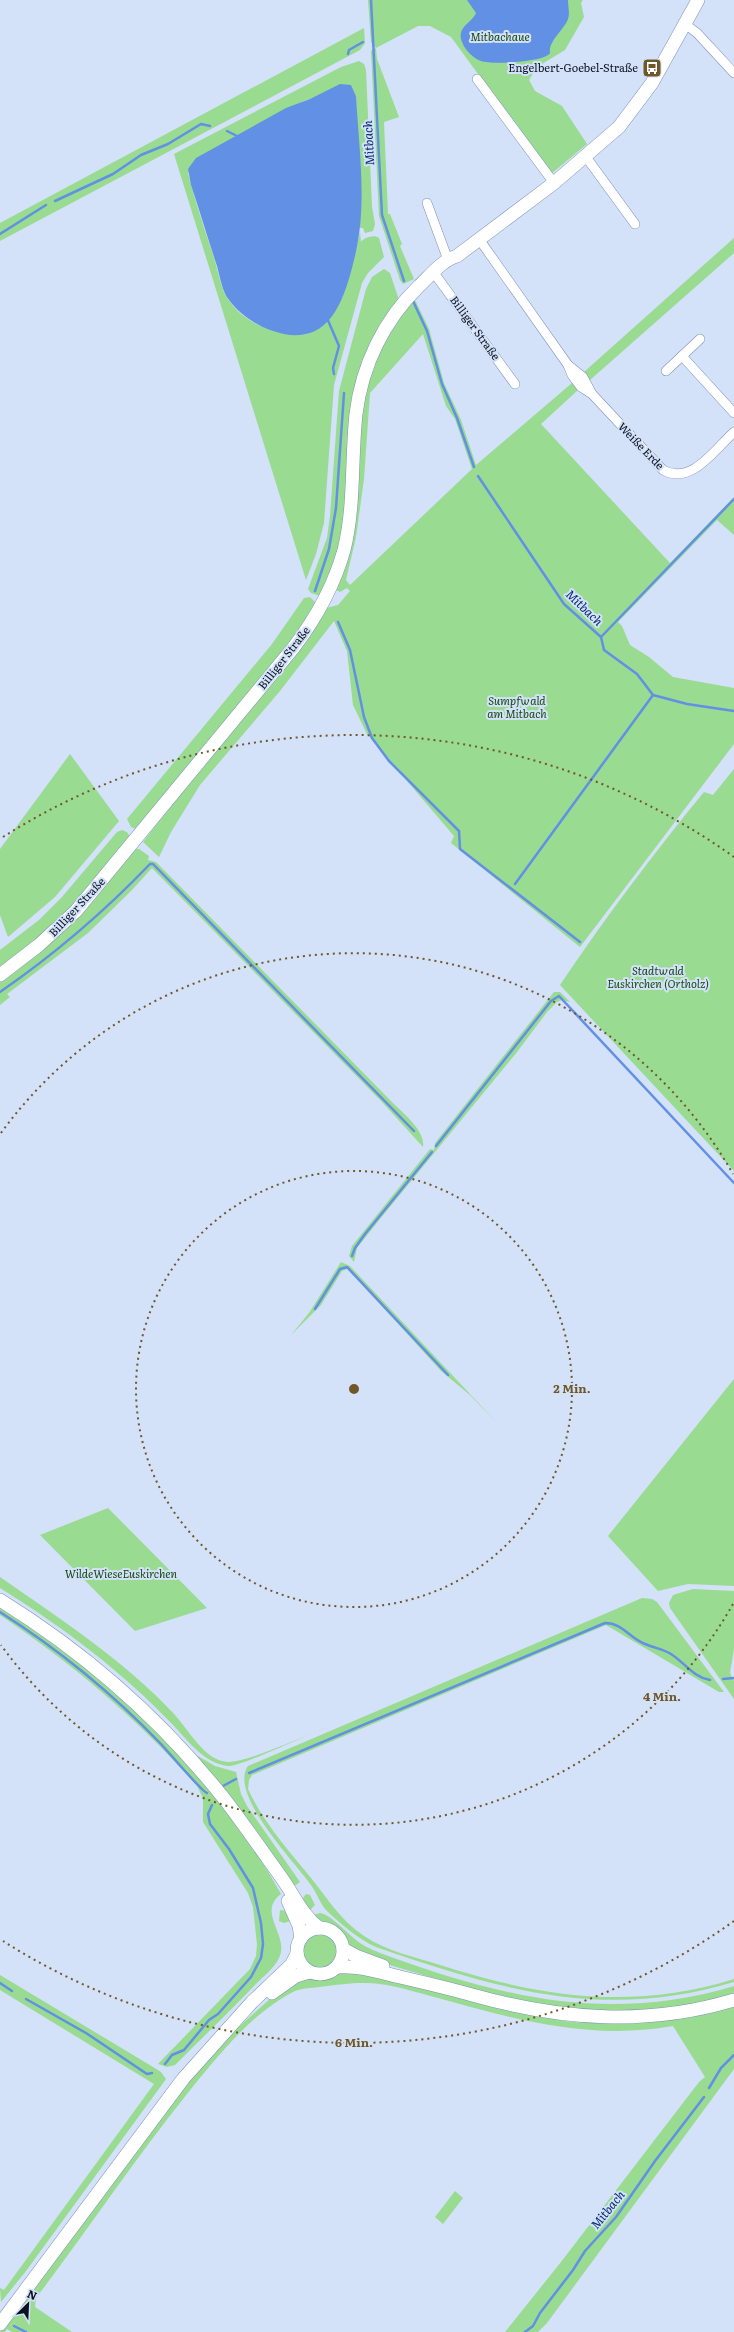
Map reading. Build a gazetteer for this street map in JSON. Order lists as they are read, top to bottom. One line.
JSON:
{"streets":{"main road":["Billiger Straße"],"street":["Weiße Erde"]},"crossings":[["Billiger Straße","Weiße Erde"]],"water":["Mitbach"],"parks":["Mitbachaue","Sumpfwald am Mitbach","Stadtwald Euskirchen (Ortholz)","WildeWieseEuskirchen"],"places":{"bus stop":["Engelbert-Goebel-Straße"]},"north":"top right","rings":["2 Min.","4 Min.","6 Min."]}
